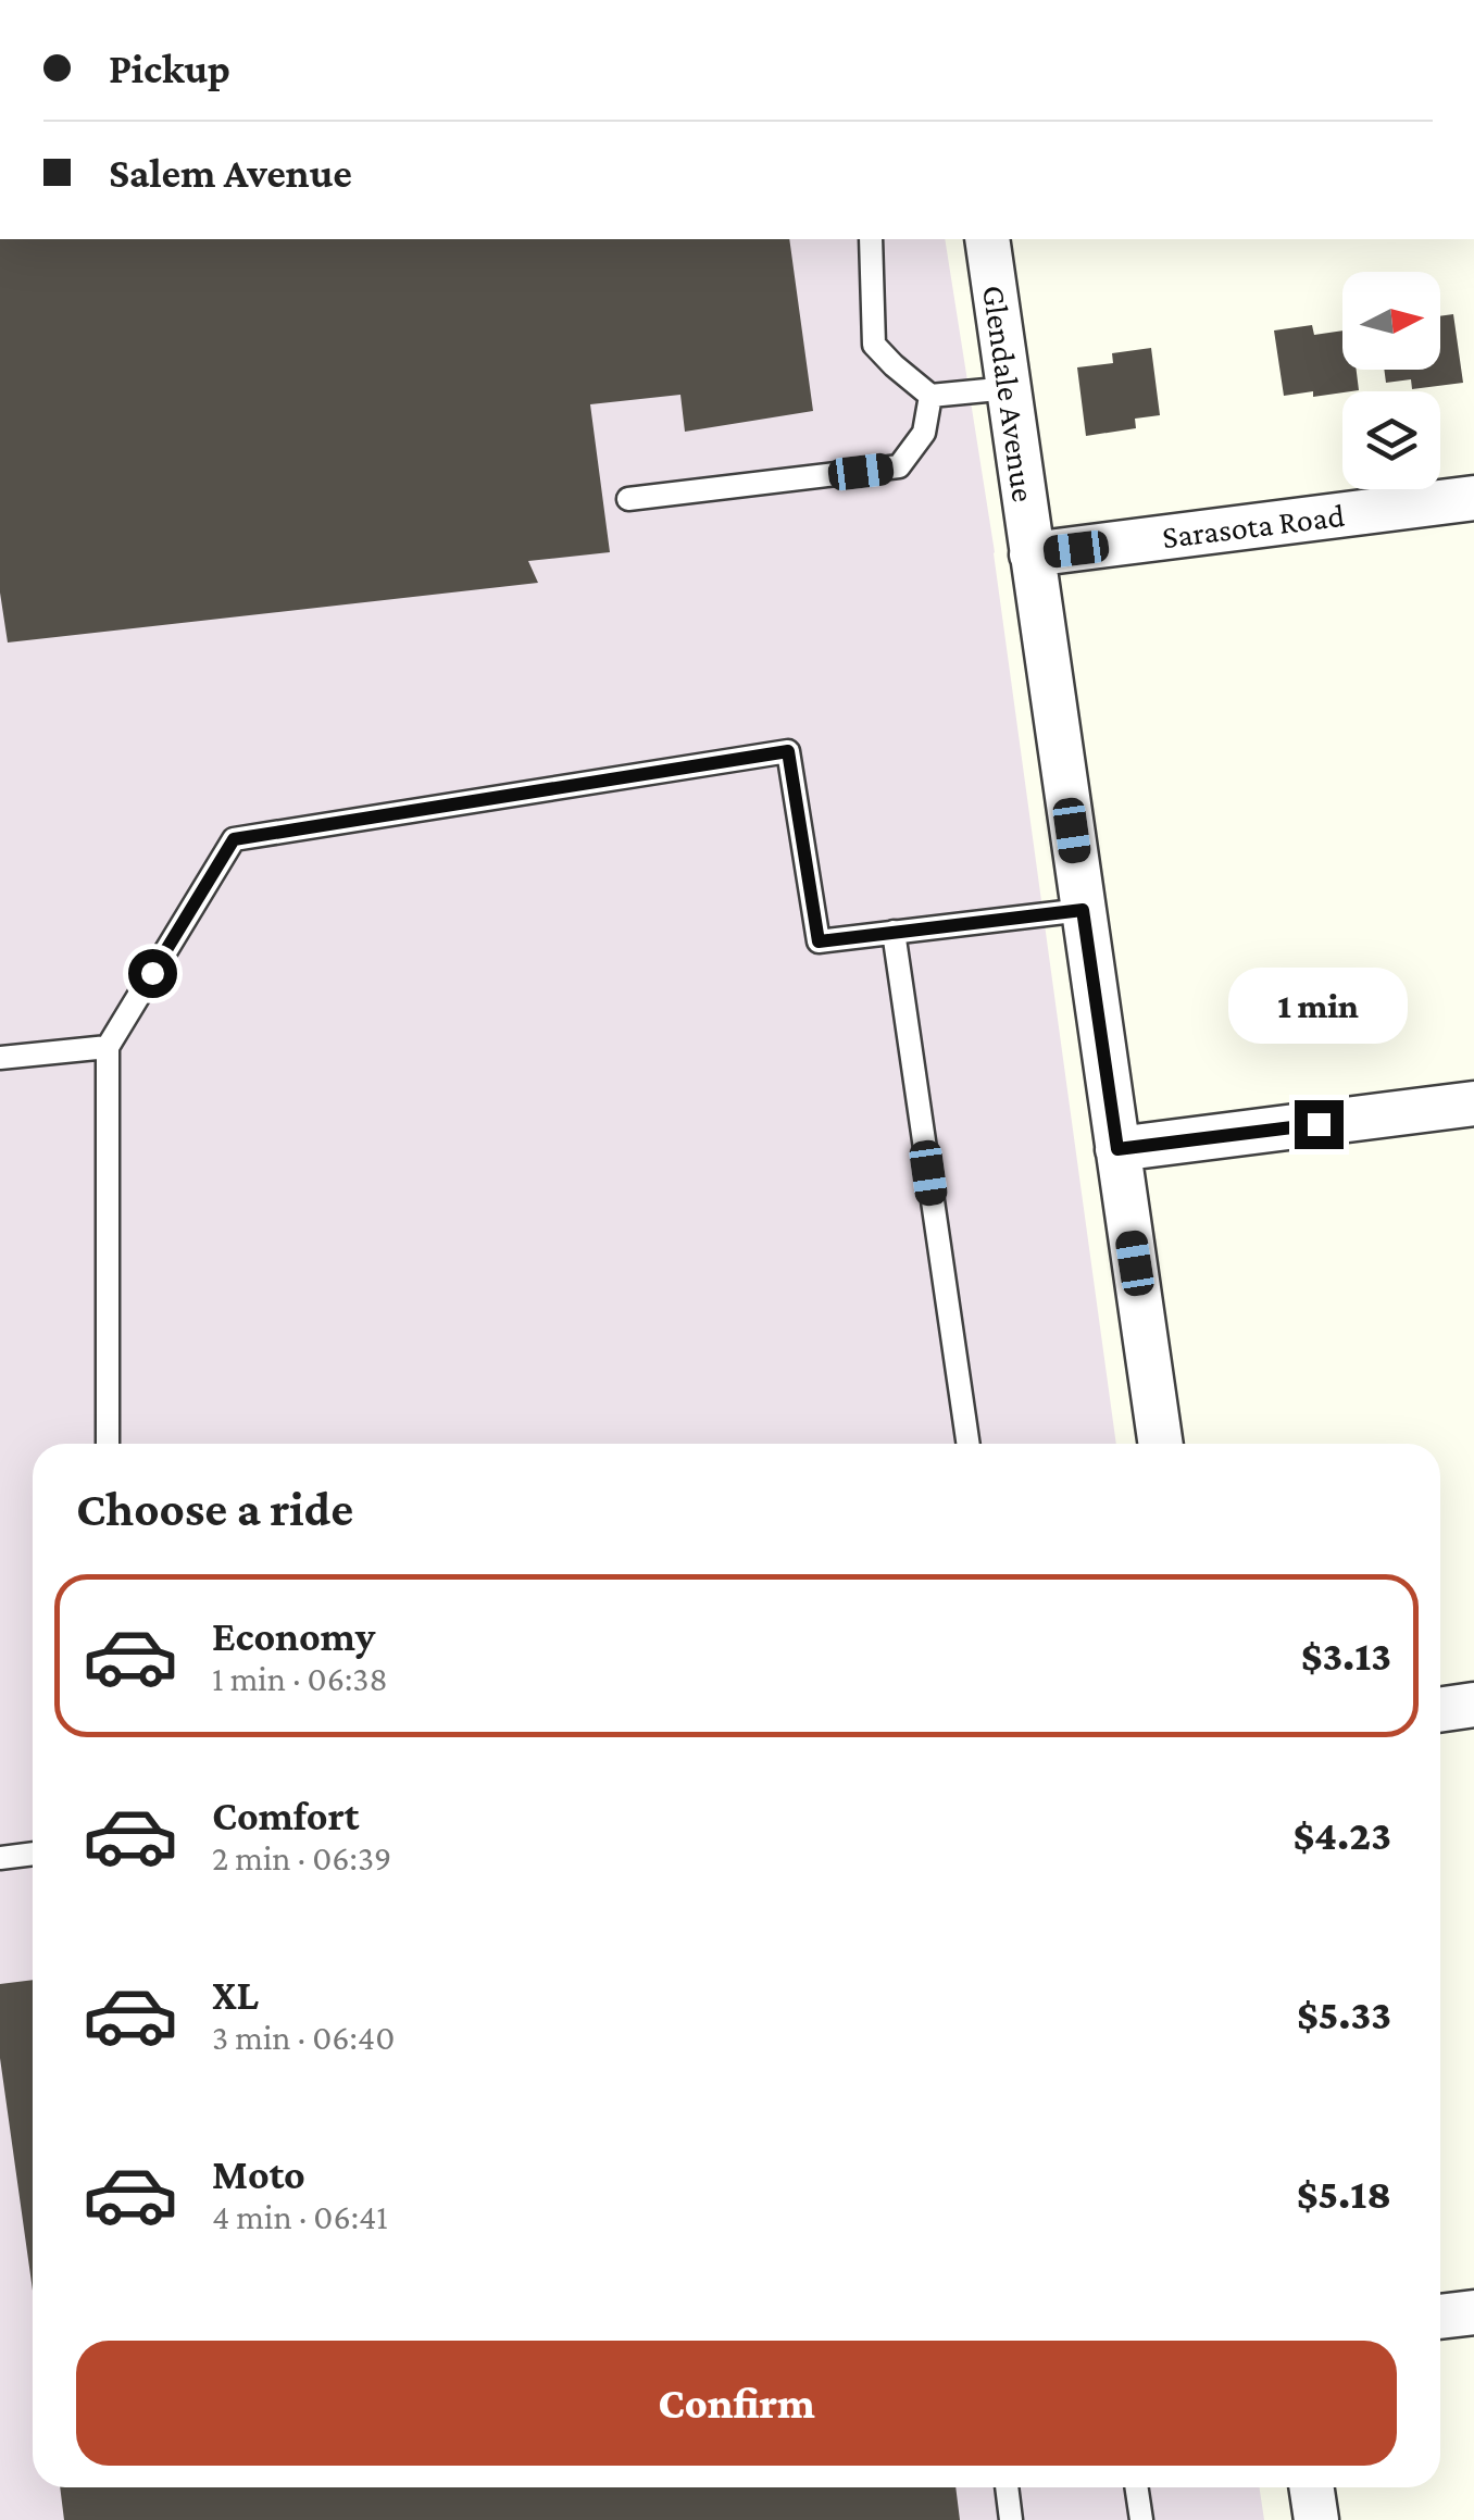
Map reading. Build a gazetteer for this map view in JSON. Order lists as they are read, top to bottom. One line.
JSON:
{"streets":{"street":["Glendale Avenue","Sarasota Road"]},"crossings":[["Glendale Avenue","Sarasota Road"]],"north":"right","page":{"banner":["Pickup","Salem Avenue"],"bubble":"1 min","heading":"Choose a ride","list":[{"name":"Economy","note":"1 min · 06:38","value":"$3.13"},{"name":"Comfort","note":"2 min · 06:39","value":"$4.23"},{"name":"XL","note":"3 min · 06:40","value":"$5.33"},{"name":"Moto","note":"4 min · 06:41","value":"$5.18"}],"buttons":"Confirm"}}
